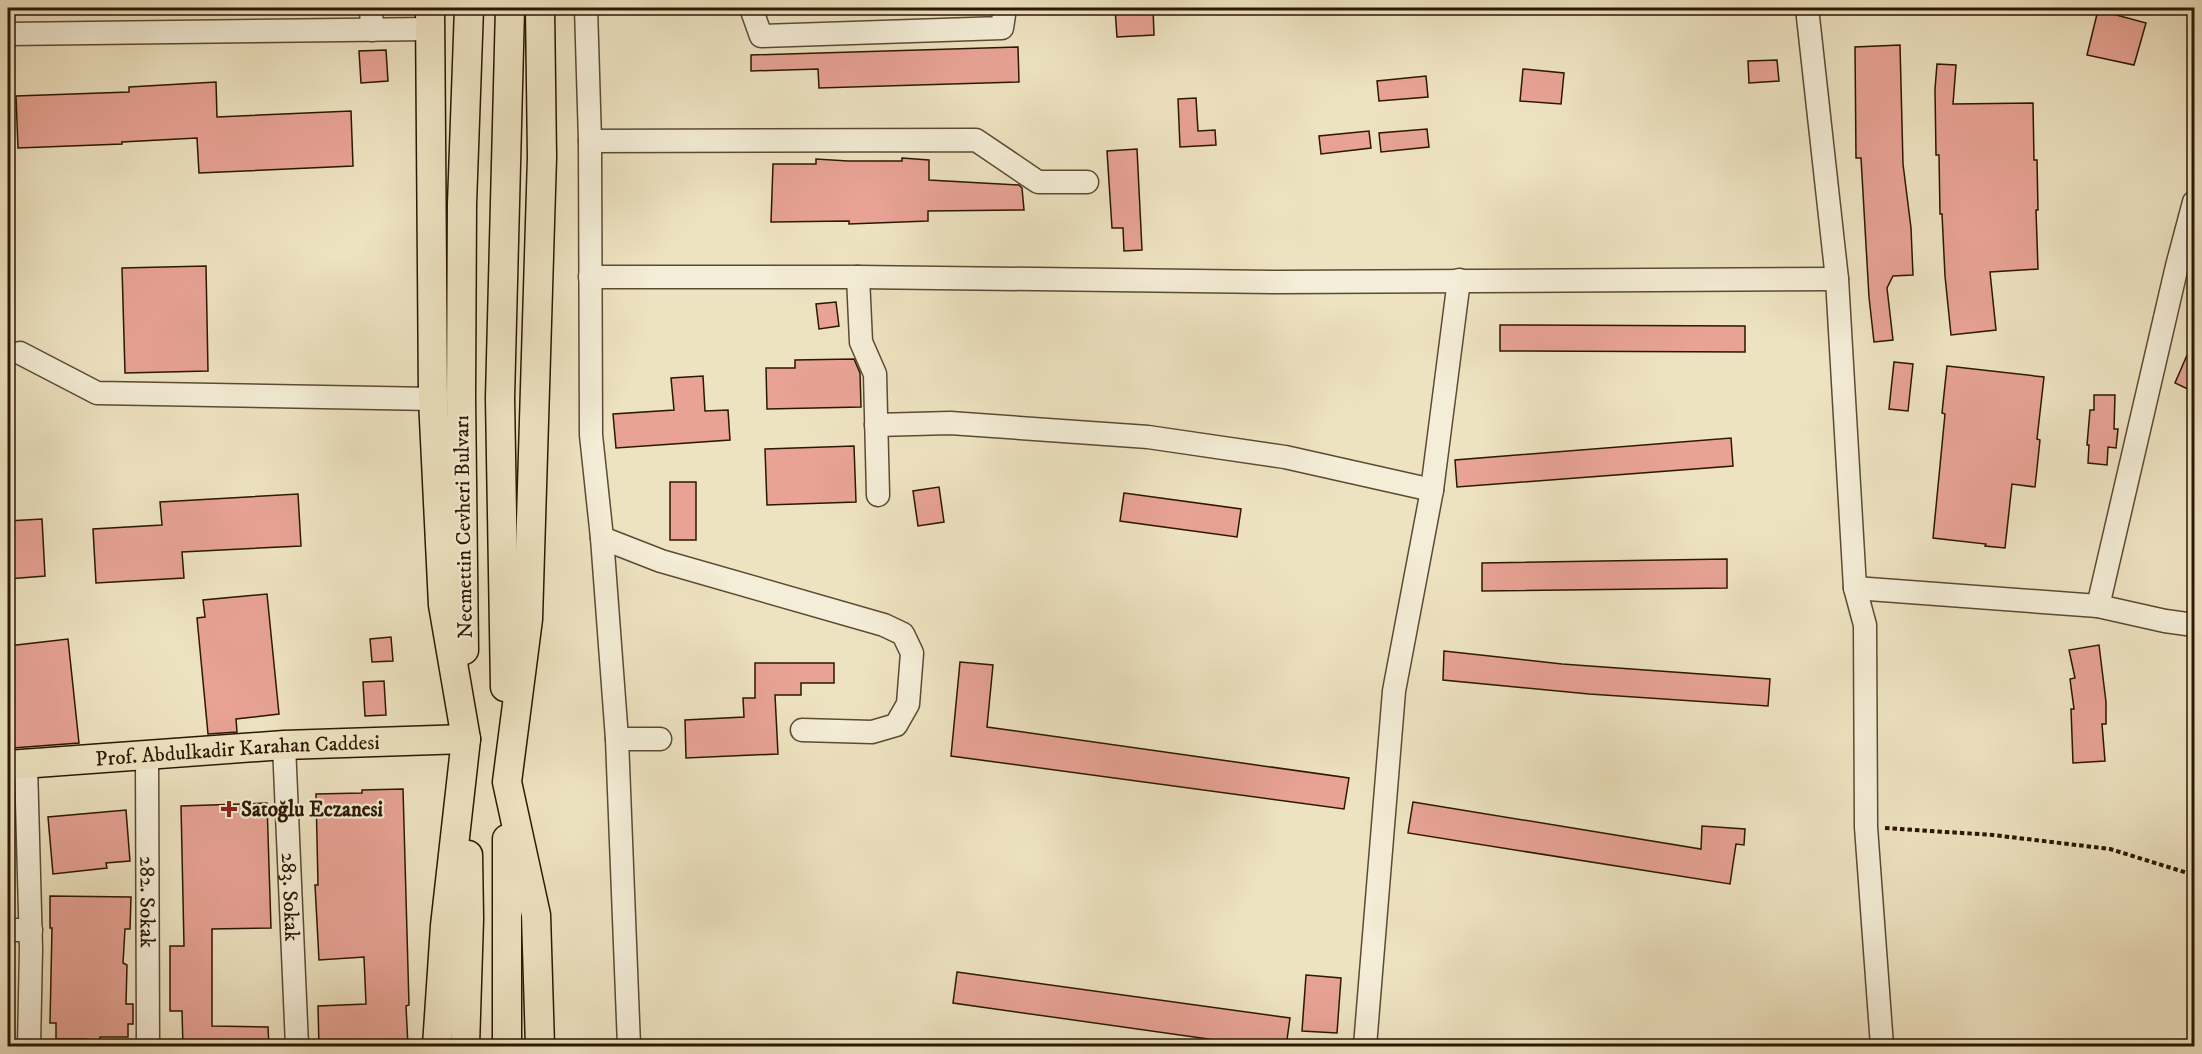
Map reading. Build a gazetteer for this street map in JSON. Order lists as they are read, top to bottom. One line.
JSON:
{"streets":{"main road":["Necmettin Cevheri Bulvarı","Prof. Abdulkadir Karahan Caddesi"],"street":["283. Sokak","282. Sokak"]},"crossings":[["Necmettin Cevheri Bulvarı","Prof. Abdulkadir Karahan Caddesi"],["Prof. Abdulkadir Karahan Caddesi","283. Sokak"],["Prof. Abdulkadir Karahan Caddesi","282. Sokak"]],"places":{"health":["Satoğlu Eczanesi"]}}
